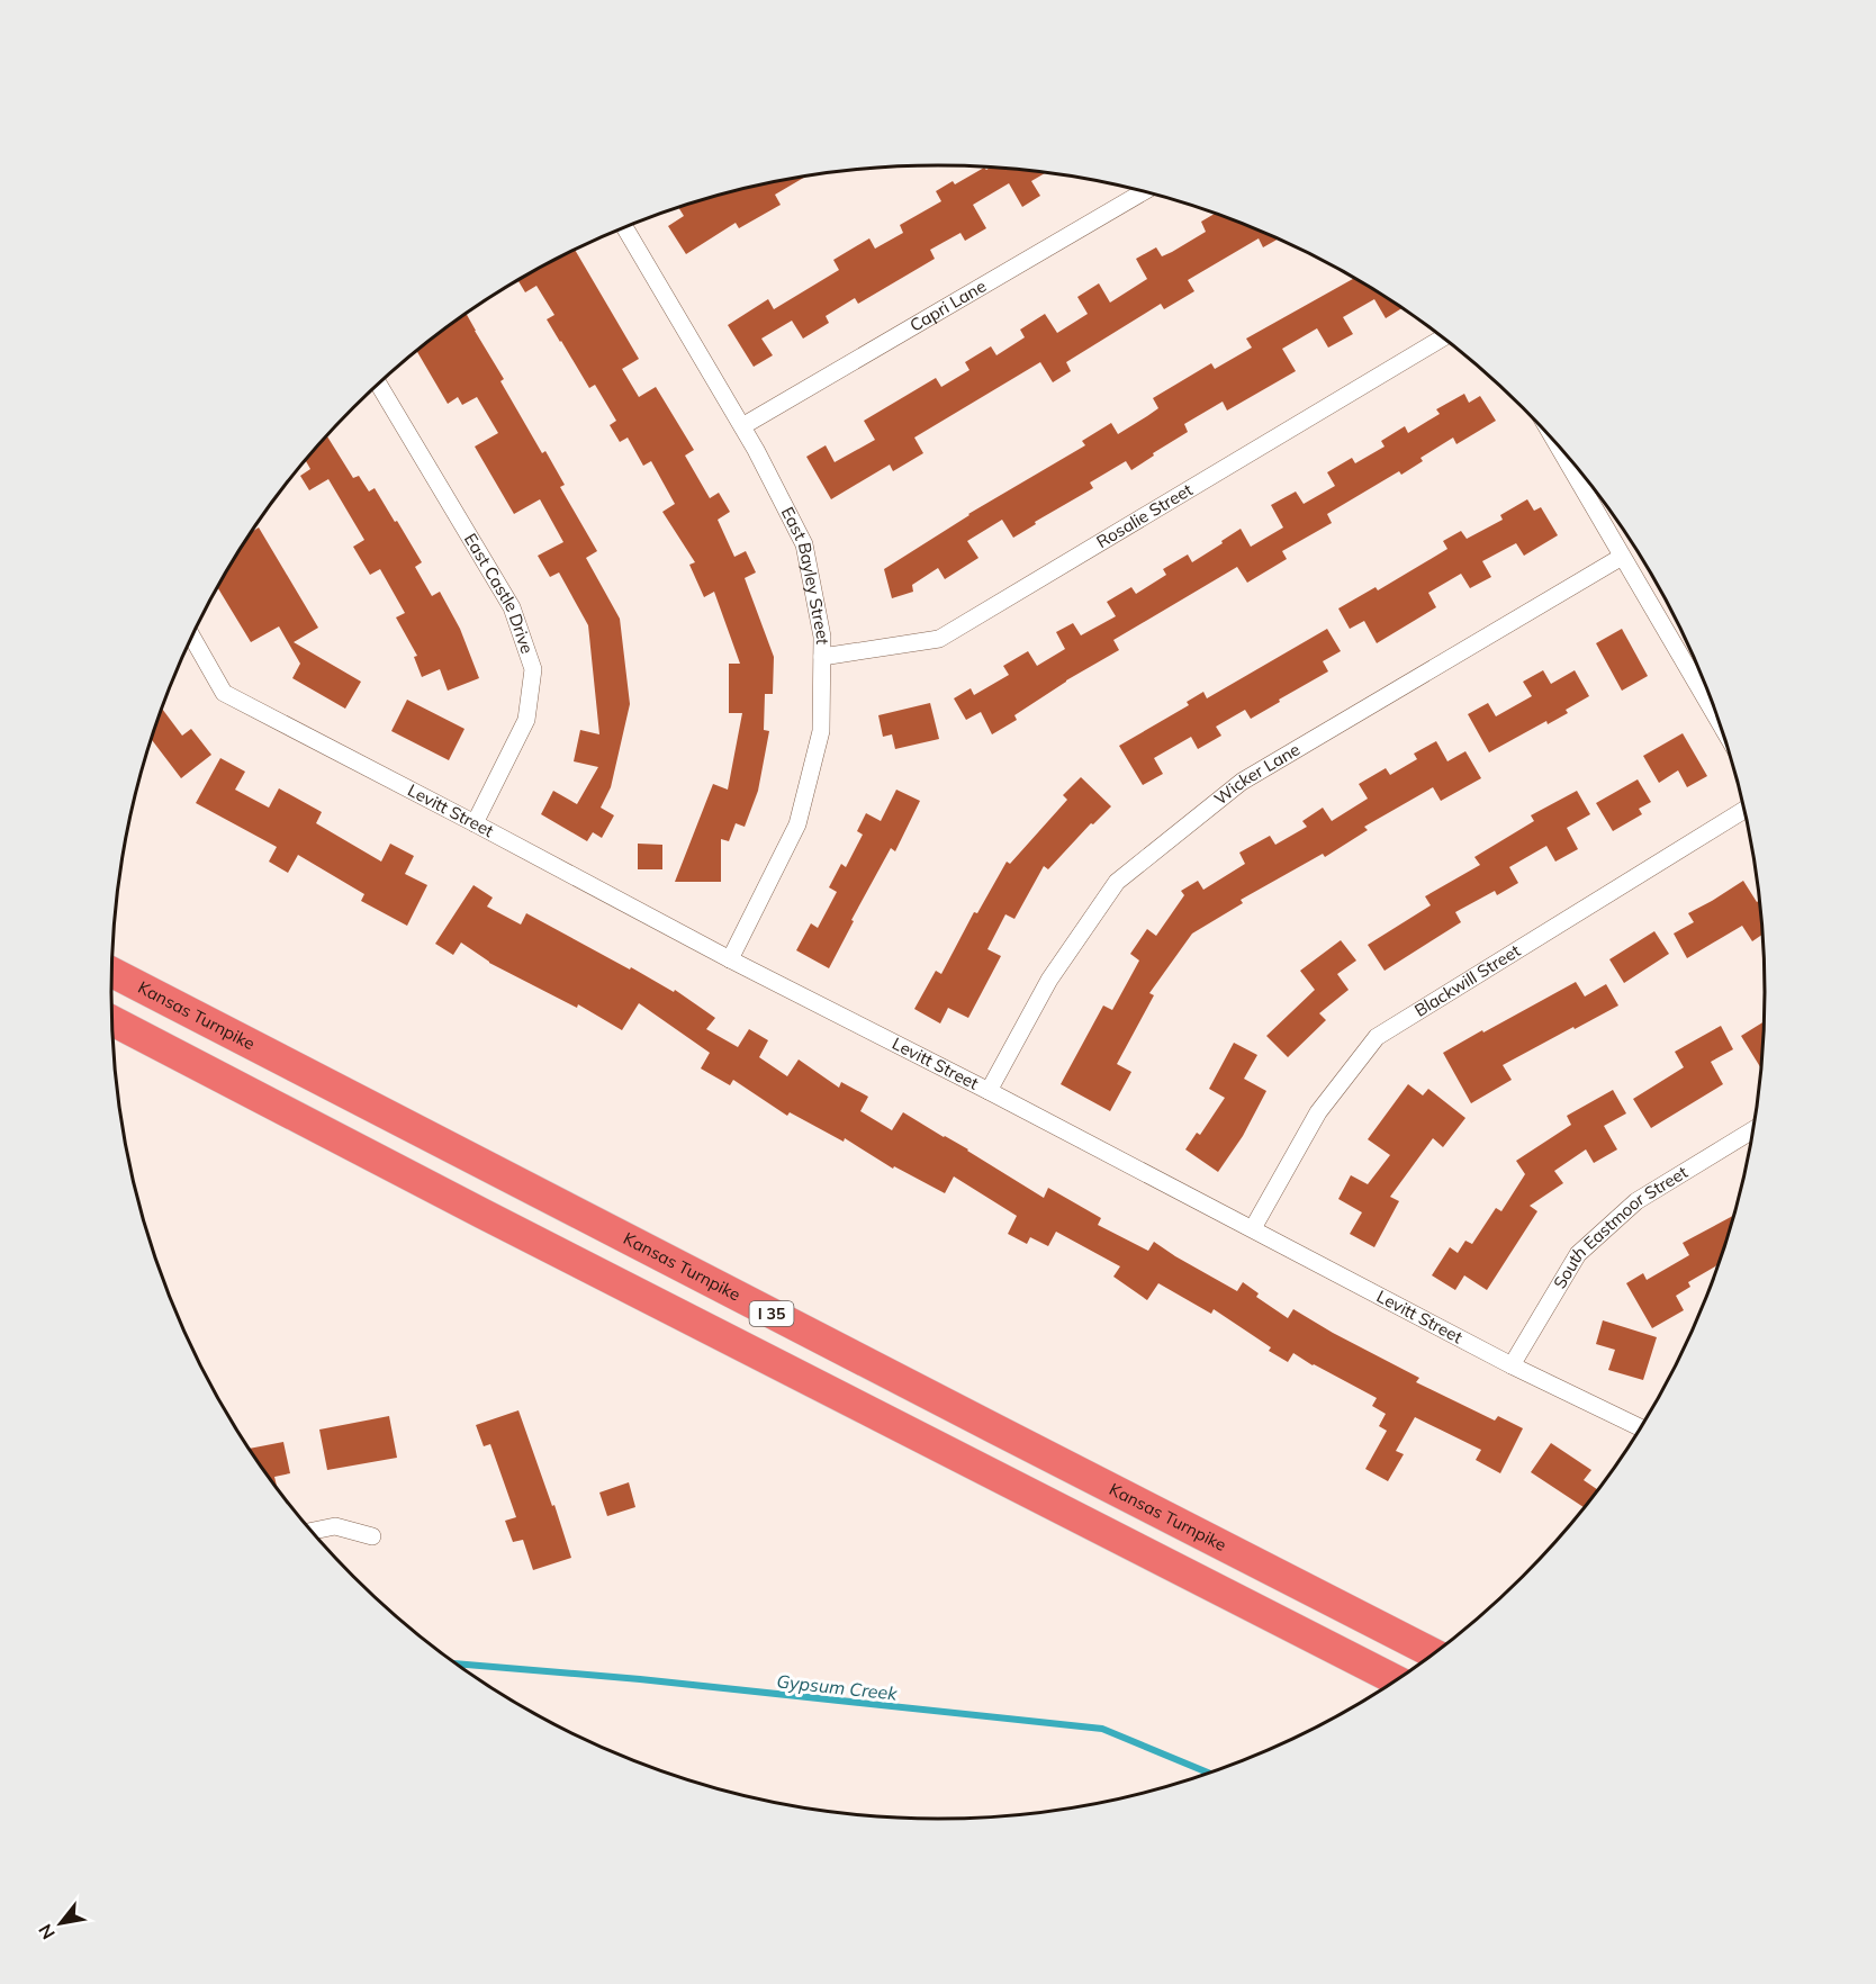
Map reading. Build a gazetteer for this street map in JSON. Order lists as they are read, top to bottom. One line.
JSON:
{"streets":{"highway":["Kansas Turnpike","I 35"],"street":["Capri Lane","Rosalie Street","East Bayley Street","East Castle Drive","Wicker Lane","Levitt Street","Blackwill Street","South Eastmoor Street"]},"crossings":[["Capri Lane","East Bayley Street"],["Rosalie Street","East Bayley Street"],["East Bayley Street","Levitt Street"],["East Castle Drive","Levitt Street"],["Wicker Lane","Levitt Street"],["Levitt Street","Blackwill Street"],["Levitt Street","South Eastmoor Street"]],"water":["Gypsum Creek"],"north":"bottom left"}
